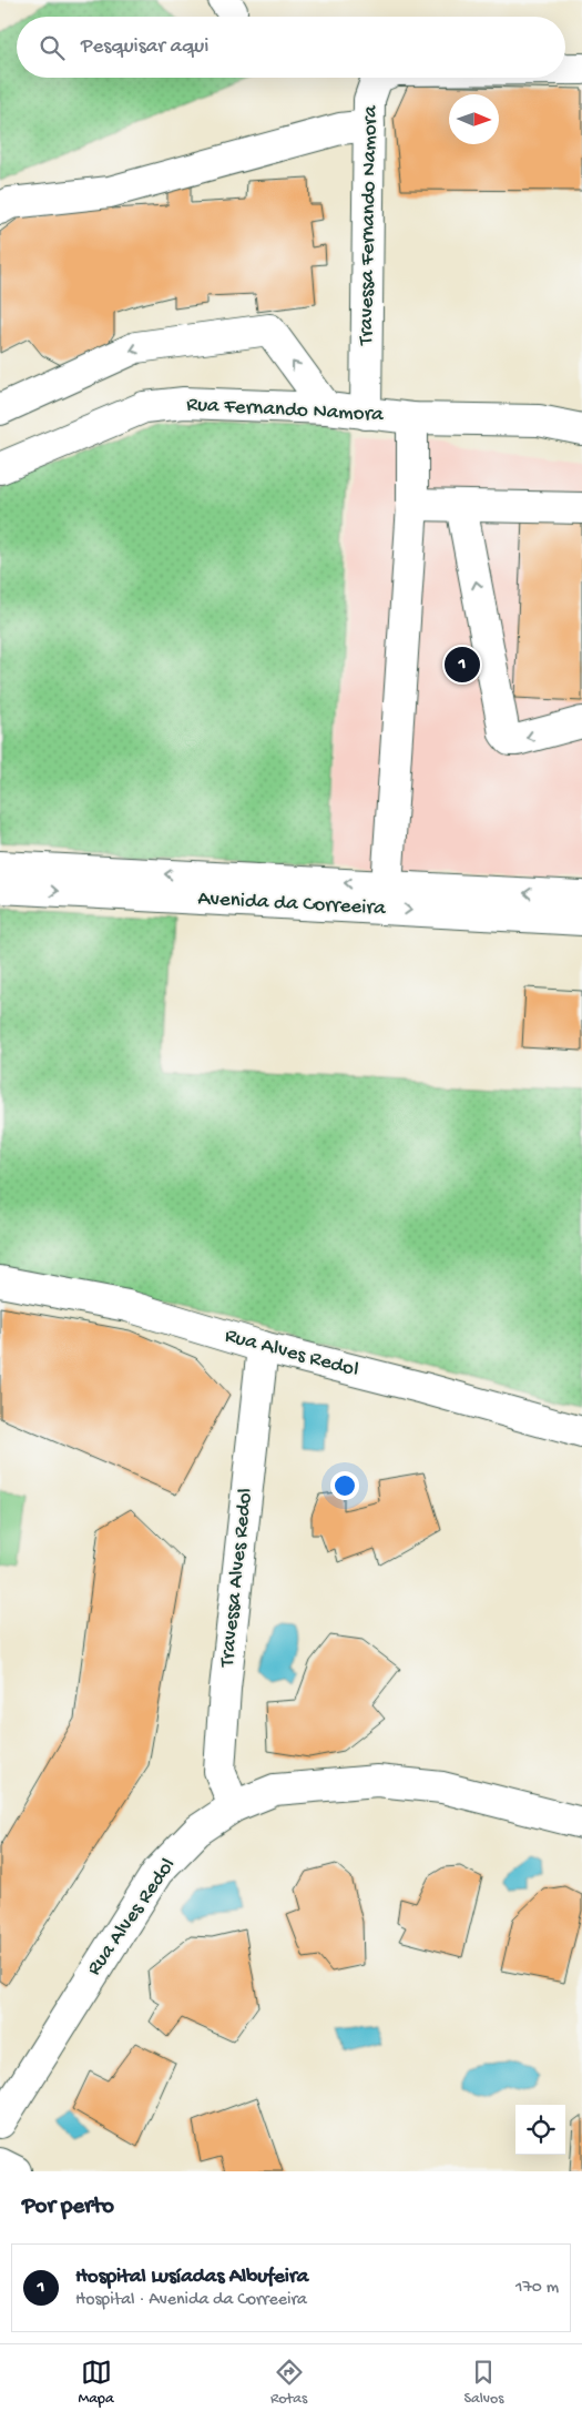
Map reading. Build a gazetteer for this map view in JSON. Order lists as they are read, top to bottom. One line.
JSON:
{"streets":{"street":["Travessa Fernando Namora","Rua Fernando Namora","Avenida da Correeira","Rua Alves Redol","Travessa Alves Redol"]},"crossings":[["Travessa Fernando Namora","Rua Fernando Namora"],["Rua Alves Redol","Travessa Alves Redol"]],"north":"right","page":{"search":"Pesquisar aqui","pins":"1","heading":"Por perto","list":[{"mark":"1","name":"Hospital Lusíadas Albufeira","note":"Hospital · Avenida da Correeira","value":"170 m"}],"nav":["Mapa","Rotas","Salvos"]}}
